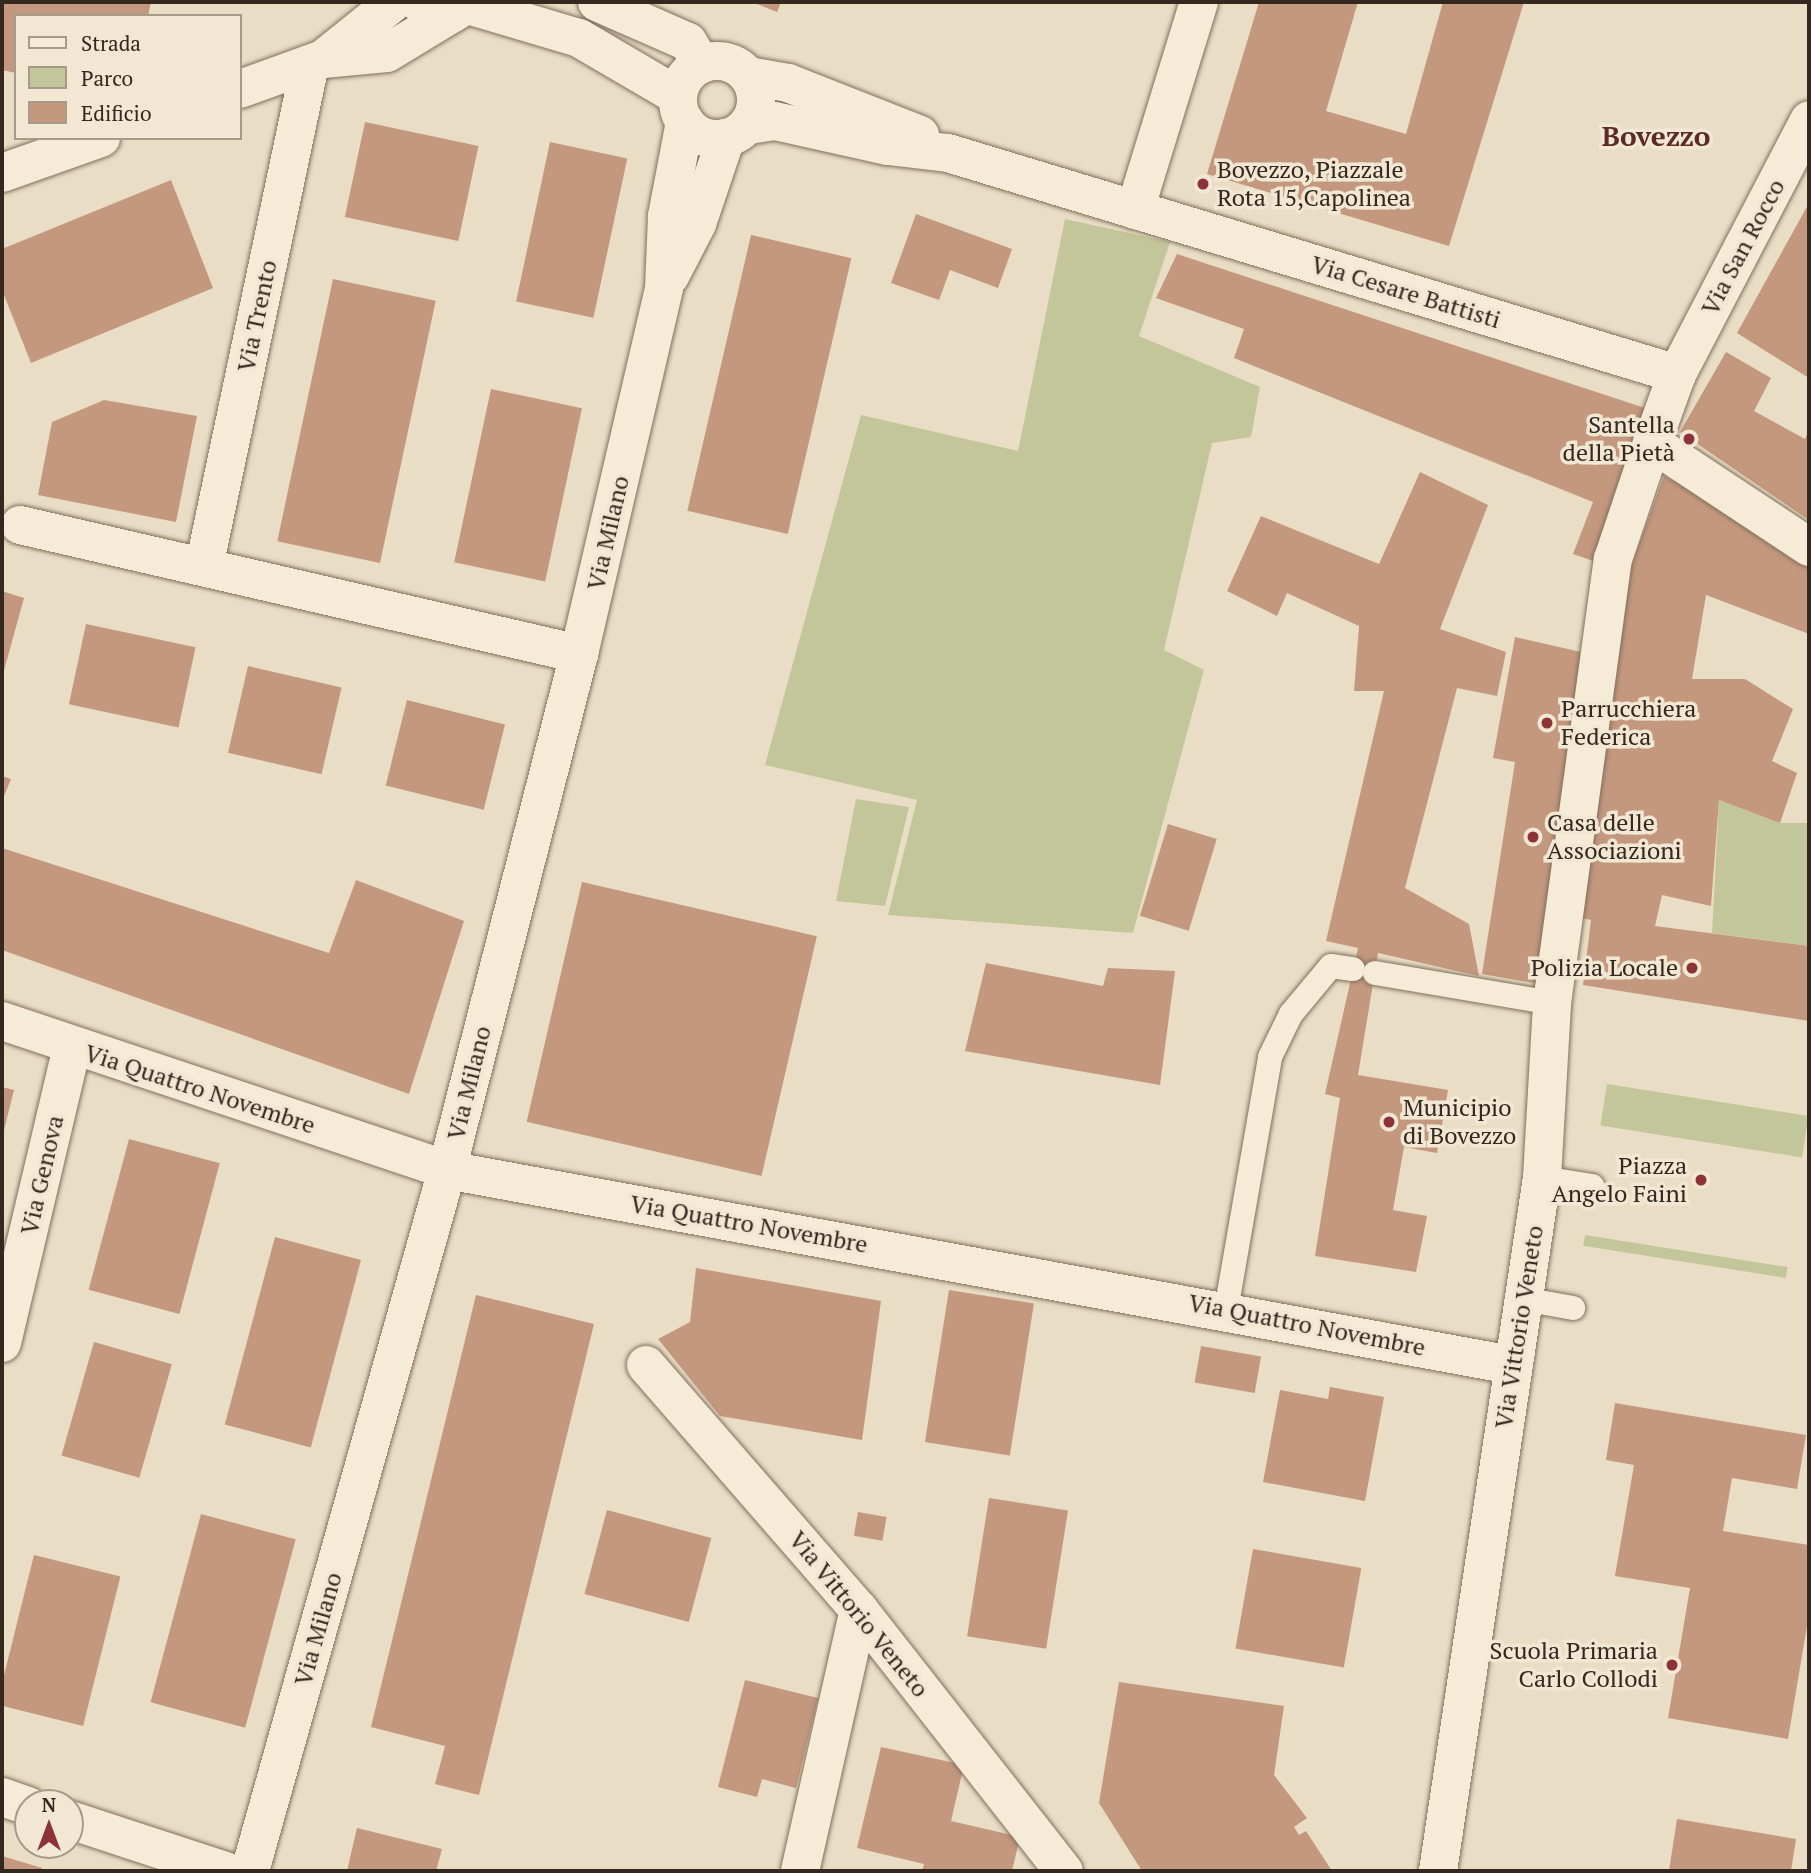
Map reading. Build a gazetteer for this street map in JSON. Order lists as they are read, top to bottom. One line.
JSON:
{"streets":{"street":["Via San Rocco","Via Cesare Battisti","Via Trento","Via Milano","Via Quattro Novembre","Via Genova","Via Vittorio Veneto"]},"crossings":[["Via San Rocco","Via Cesare Battisti"],["Via San Rocco","Via Vittorio Veneto"],["Via Cesare Battisti","Via Milano"],["Via Cesare Battisti","Via Vittorio Veneto"],["Via Milano","Via Quattro Novembre"],["Via Quattro Novembre","Via Genova"],["Via Quattro Novembre","Via Vittorio Veneto"]],"districts":["Bovezzo"],"places":["Bovezzo, Piazzale Rota 15,Capolinea","Santella della Pietà","Parrucchiera Federica","Casa delle Associazioni","Polizia Locale","Municipio di Bovezzo","Piazza Angelo Faini","Scuola Primaria Carlo Collodi"],"legend":["Strada","Parco","Edificio"],"north":"top"}
